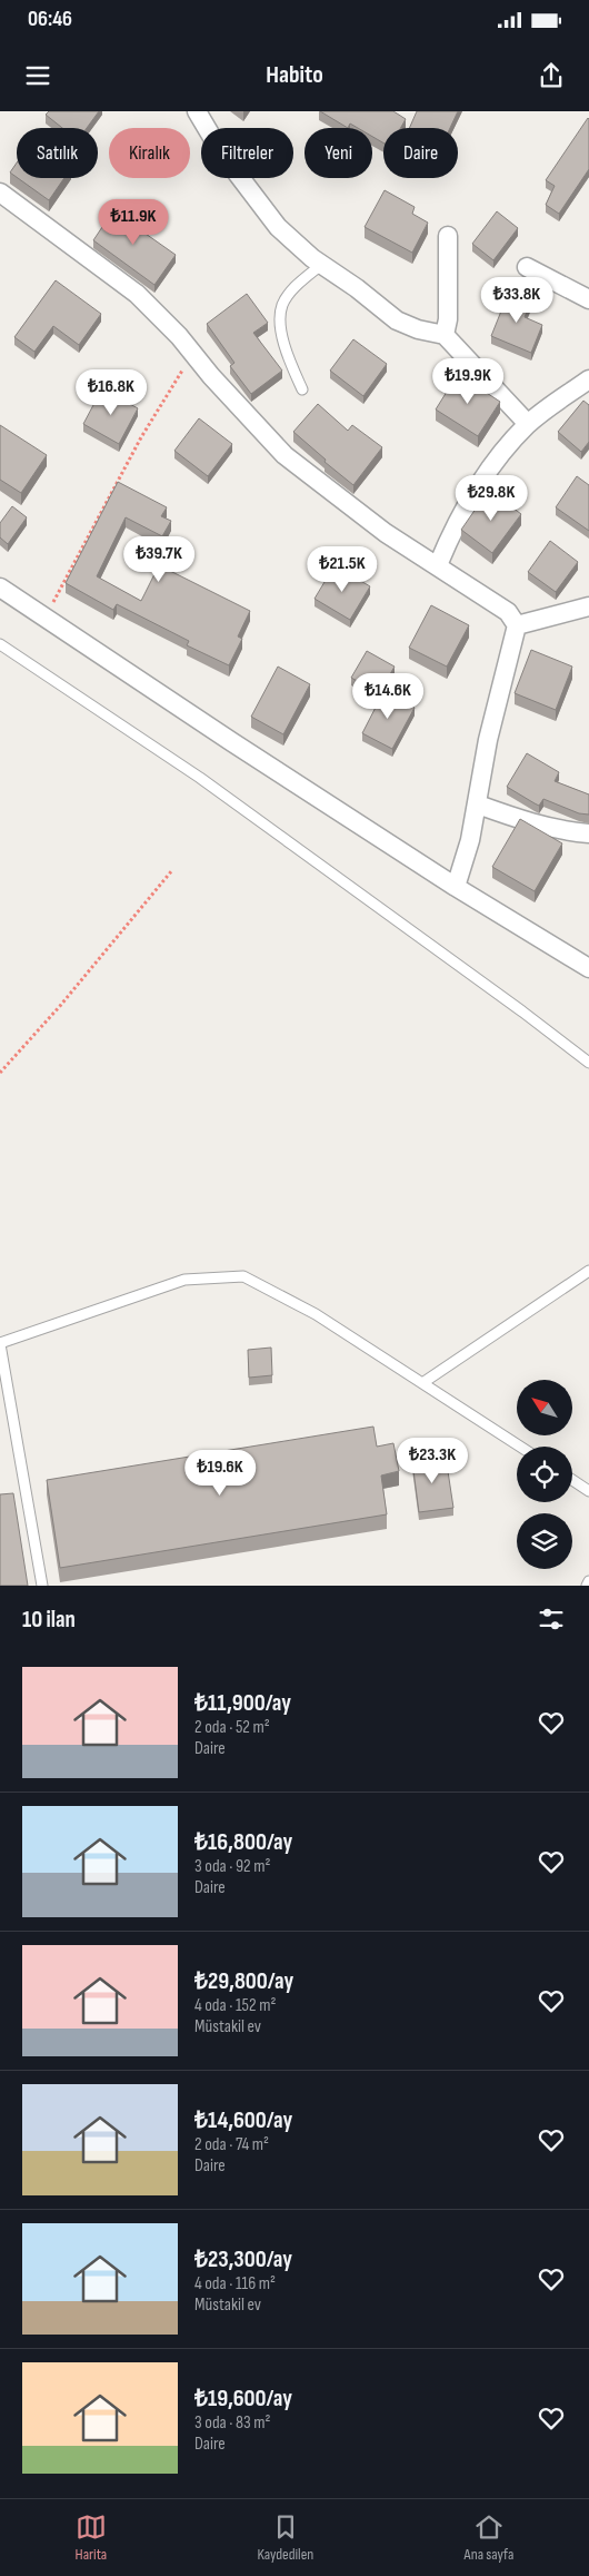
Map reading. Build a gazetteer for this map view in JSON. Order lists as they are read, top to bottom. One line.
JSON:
{"north":"top left","page":{"status":"06:46","header":"Habito","chip":["Satılık","Kiralık","Filtreler","Yeni","Daire"],"price":["₺11.9K","₺33.8K","₺19.9K","₺16.8K","₺29.8K","₺39.7K","₺21.5K","₺14.6K","₺23.3K","₺19.6K"],"heading":"10 ilan","list":[{"name":"₺11,900/ay","note":"2 oda · 52 m² · Daire"},{"name":"₺16,800/ay","note":"3 oda · 92 m² · Daire"},{"name":"₺29,800/ay","note":"4 oda · 152 m² · Müstakil ev"},{"name":"₺14,600/ay","note":"2 oda · 74 m² · Daire"},{"name":"₺23,300/ay","note":"4 oda · 116 m² · Müstakil ev"},{"name":"₺19,600/ay","note":"3 oda · 83 m² · Daire"}],"tabs":["Harita","Kaydedilen","Ana sayfa"]}}
